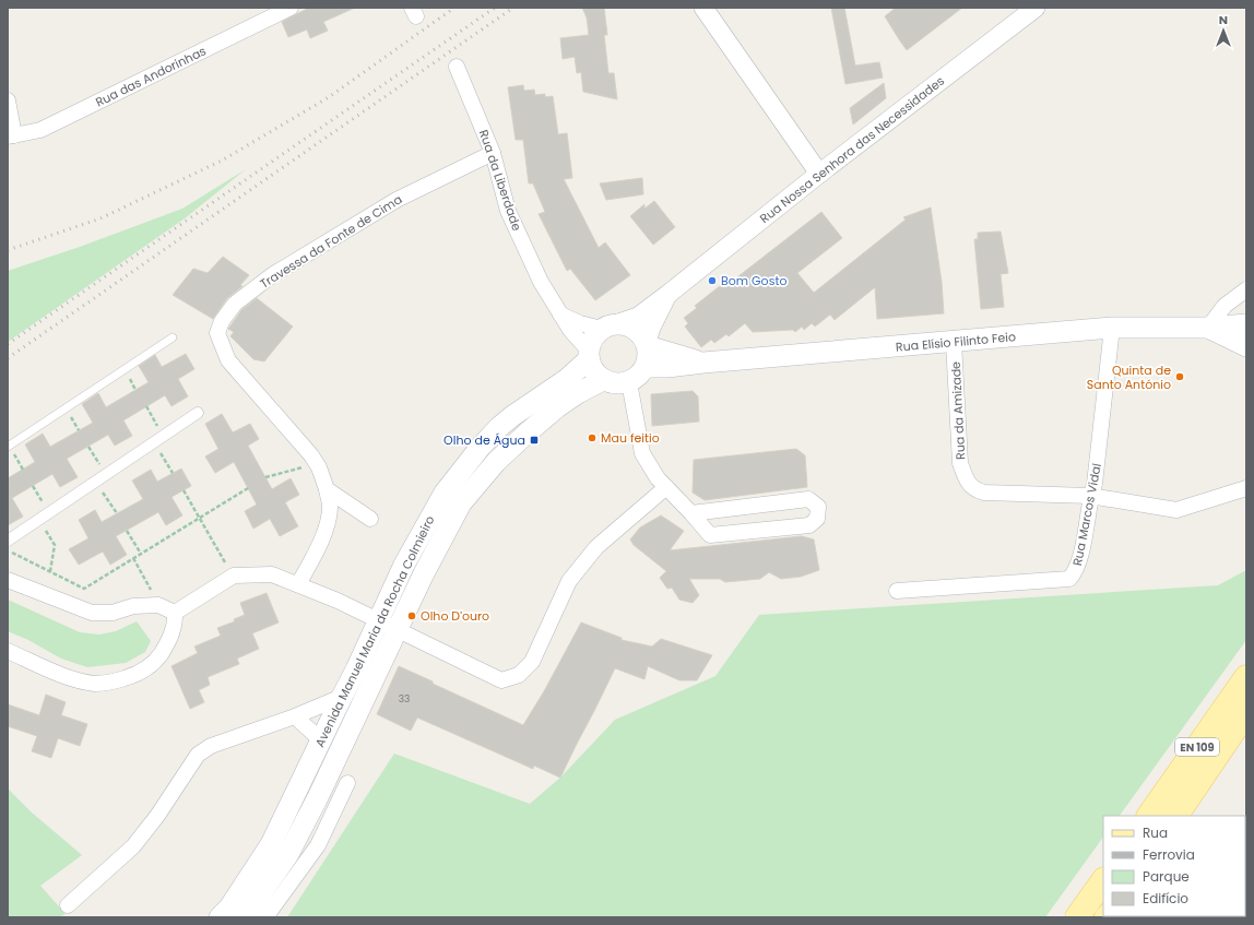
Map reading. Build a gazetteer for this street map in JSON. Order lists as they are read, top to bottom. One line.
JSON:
{"streets":{"main road":["Rua Elísio Filinto Feio","Avenida Manuel Maria da Rocha Colmieiro","EN 109"],"street":["Rua das Andorinhas","Rua Nossa Senhora das Necessidades","Rua da Liberdade","Travessa da Fonte de Cima","Rua da Amizade","Rua Marcos Vidal"]},"crossings":[["Rua Nossa Senhora das Necessidades","Rua da Liberdade"],["Rua Nossa Senhora das Necessidades","Rua Elísio Filinto Feio"],["Rua Nossa Senhora das Necessidades","Avenida Manuel Maria da Rocha Colmieiro"],["Rua da Liberdade","Travessa da Fonte de Cima"],["Rua da Liberdade","Rua Elísio Filinto Feio"],["Rua da Liberdade","Avenida Manuel Maria da Rocha Colmieiro"],["Rua Elísio Filinto Feio","Rua da Amizade"],["Rua Elísio Filinto Feio","Rua Marcos Vidal"],["Rua Elísio Filinto Feio","Avenida Manuel Maria da Rocha Colmieiro"],["Rua da Amizade","Rua Marcos Vidal"]],"places":{"other":["Bom Gosto","Quinta de Santo António","Mau feitio","Olho D'ouro"],"transit":["Olho de Água"]},"house_numbers":["33"],"legend":["Rua","Ferrovia","Parque","Edifício"],"north":"top"}
